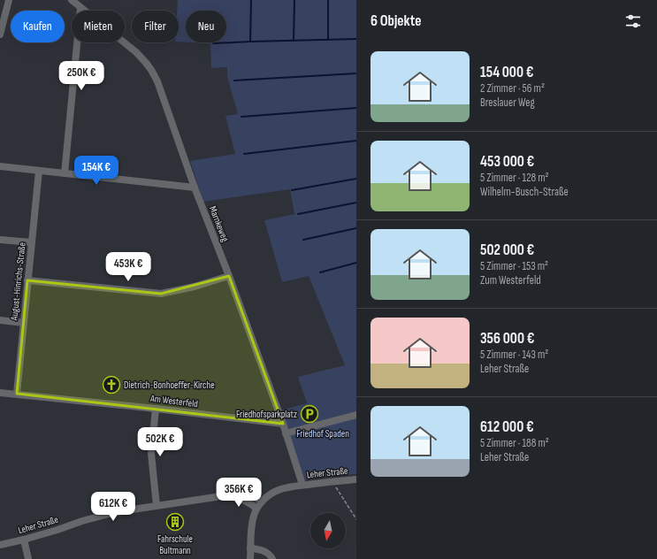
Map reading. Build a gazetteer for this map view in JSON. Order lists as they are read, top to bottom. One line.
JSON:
{"streets":{"street":["Marnkeweg","August-Hinrichs-Straße","Am Westerfeld","Leher Straße"]},"crossings":[["Marnkeweg","Am Westerfeld"],["Marnkeweg","Leher Straße"],["August-Hinrichs-Straße","Am Westerfeld"]],"parks":["Friedhof Spaden"],"places":{"church":["Dietrich-Bonhoeffer-Kirche"],"parking":["Friedhofsparkplatz"],"building":["Fahrschule Bultmann"]},"north":"bottom","page":{"heading":"6 Objekte","chip":["Kaufen","Mieten","Filter","Neu"],"list":[{"name":"154 000 €","note":"2 Zimmer · 56 m² · Breslauer Weg"},{"name":"453 000 €","note":"5 Zimmer · 128 m² · Wilhelm-Busch-Straße"},{"name":"502 000 €","note":"5 Zimmer · 153 m² · Zum Westerfeld"},{"name":"356 000 €","note":"5 Zimmer · 143 m² · Leher Straße"},{"name":"612 000 €","note":"5 Zimmer · 188 m² · Leher Straße"}],"price":["250K €","154K €","453K €","502K €","356K €","612K €"]}}
